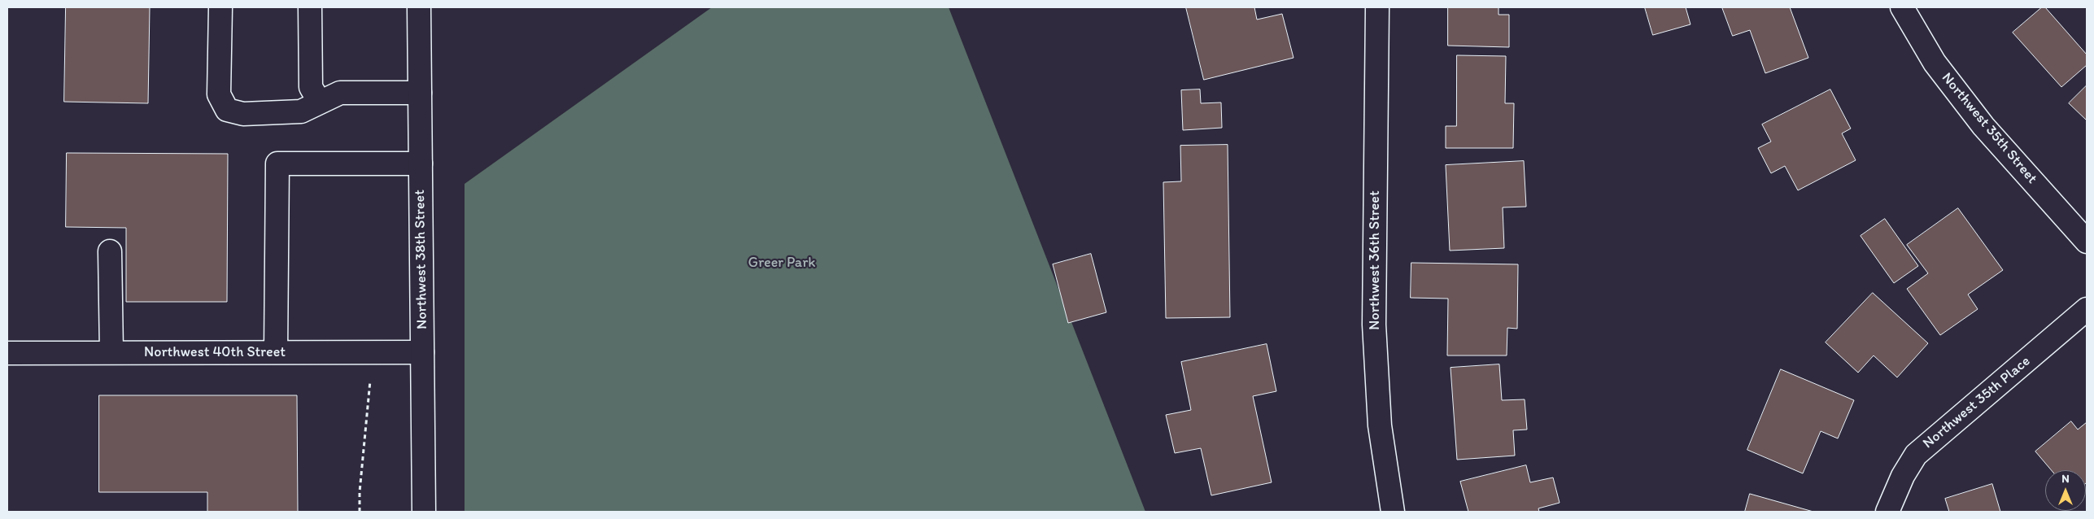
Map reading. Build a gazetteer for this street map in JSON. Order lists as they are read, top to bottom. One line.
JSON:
{"streets":{"street":["Northwest 35th Street","Northwest 38th Street","Northwest 36th Street","Northwest 40th Street","Northwest 35th Place"]},"crossings":[["Northwest 38th Street","Northwest 40th Street"]],"parks":["Greer Park"],"north":"top"}
